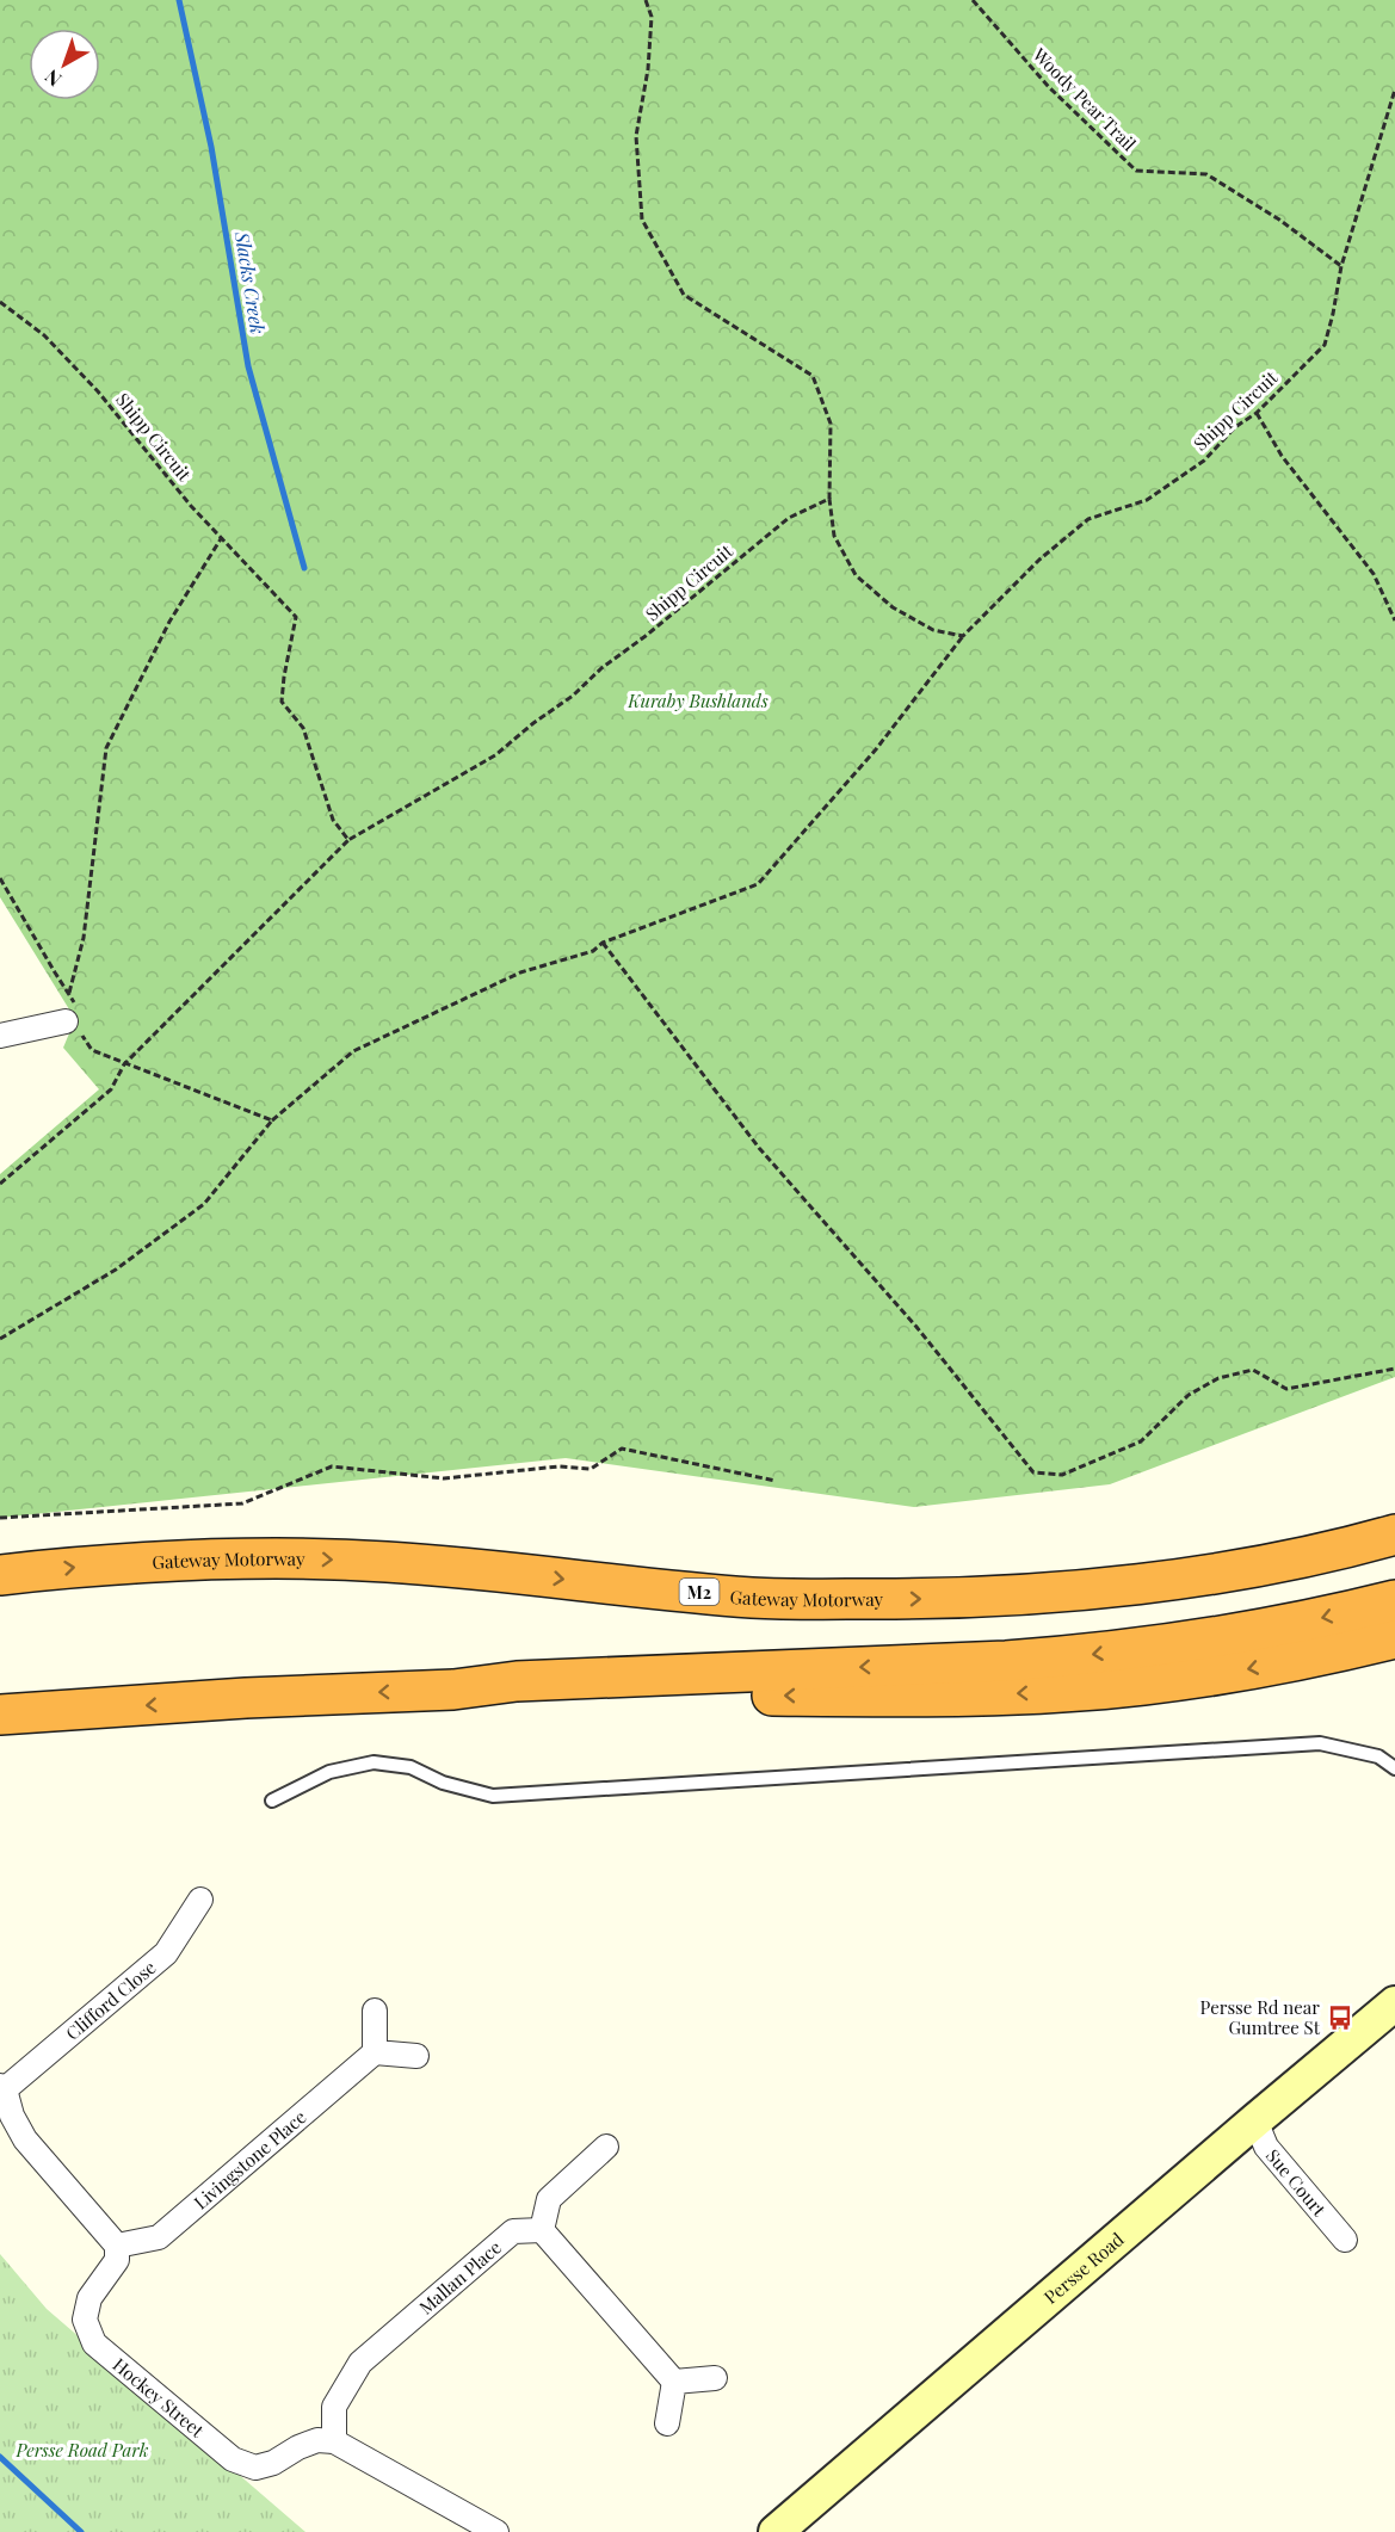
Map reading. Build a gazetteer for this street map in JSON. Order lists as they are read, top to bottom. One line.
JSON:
{"streets":{"highway":["Gateway Motorway","M2"],"street":["Clifford Close","Livingstone Place","Sue Court","Persse Road","Mallan Place","Hockey Street"],"path":["Woody Pear Trail","Shipp Circuit"]},"crossings":[["Woody Pear Trail","Shipp Circuit"],["Livingstone Place","Hockey Street"],["Sue Court","Persse Road"],["Mallan Place","Hockey Street"]],"water":["Slacks Creek"],"parks":["Kuraby Bushlands","Persse Road Park"],"places":{"bus stop":["Persse Rd near Gumtree St"]},"north":"bottom left"}
